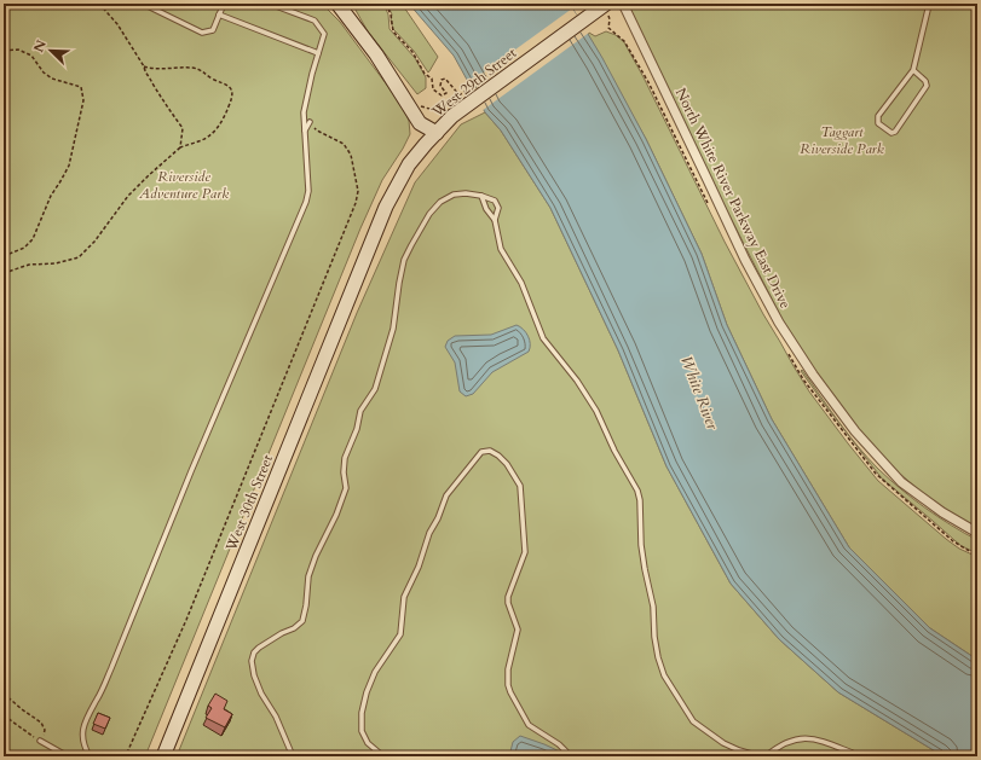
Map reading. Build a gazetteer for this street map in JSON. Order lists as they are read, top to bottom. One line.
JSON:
{"streets":{"main road":["West 29th Street","West 30th Street"],"street":["North White River Parkway East Drive"]},"crossings":[["West 29th Street","West 30th Street"]],"water":["White River"],"parks":["Taggart Riverside Park","Riverside Adventure Park"],"north":"top left"}
